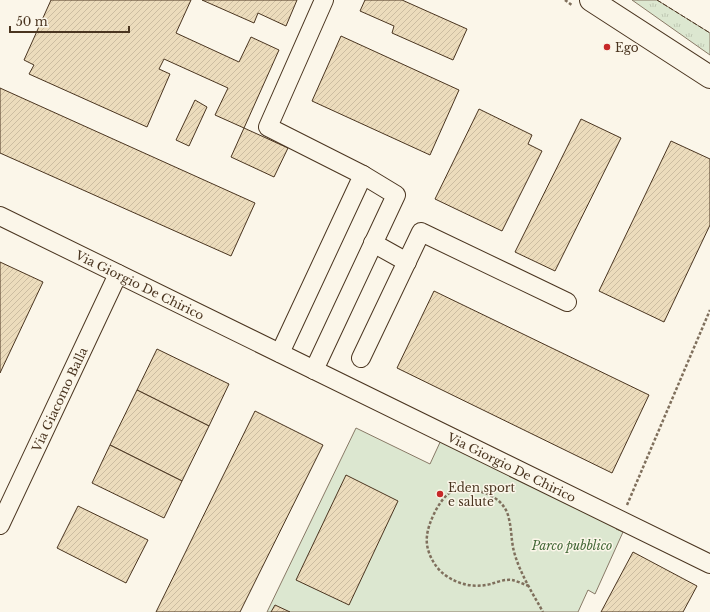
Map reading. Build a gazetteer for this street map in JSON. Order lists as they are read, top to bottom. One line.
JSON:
{"streets":{"street":["Via Giorgio De Chirico","Via Giacomo Balla"]},"crossings":[["Via Giorgio De Chirico","Via Giacomo Balla"]],"parks":["Parco pubblico"],"places":["Ego","Eden sport e salute"],"scale_bar":"50 m"}
